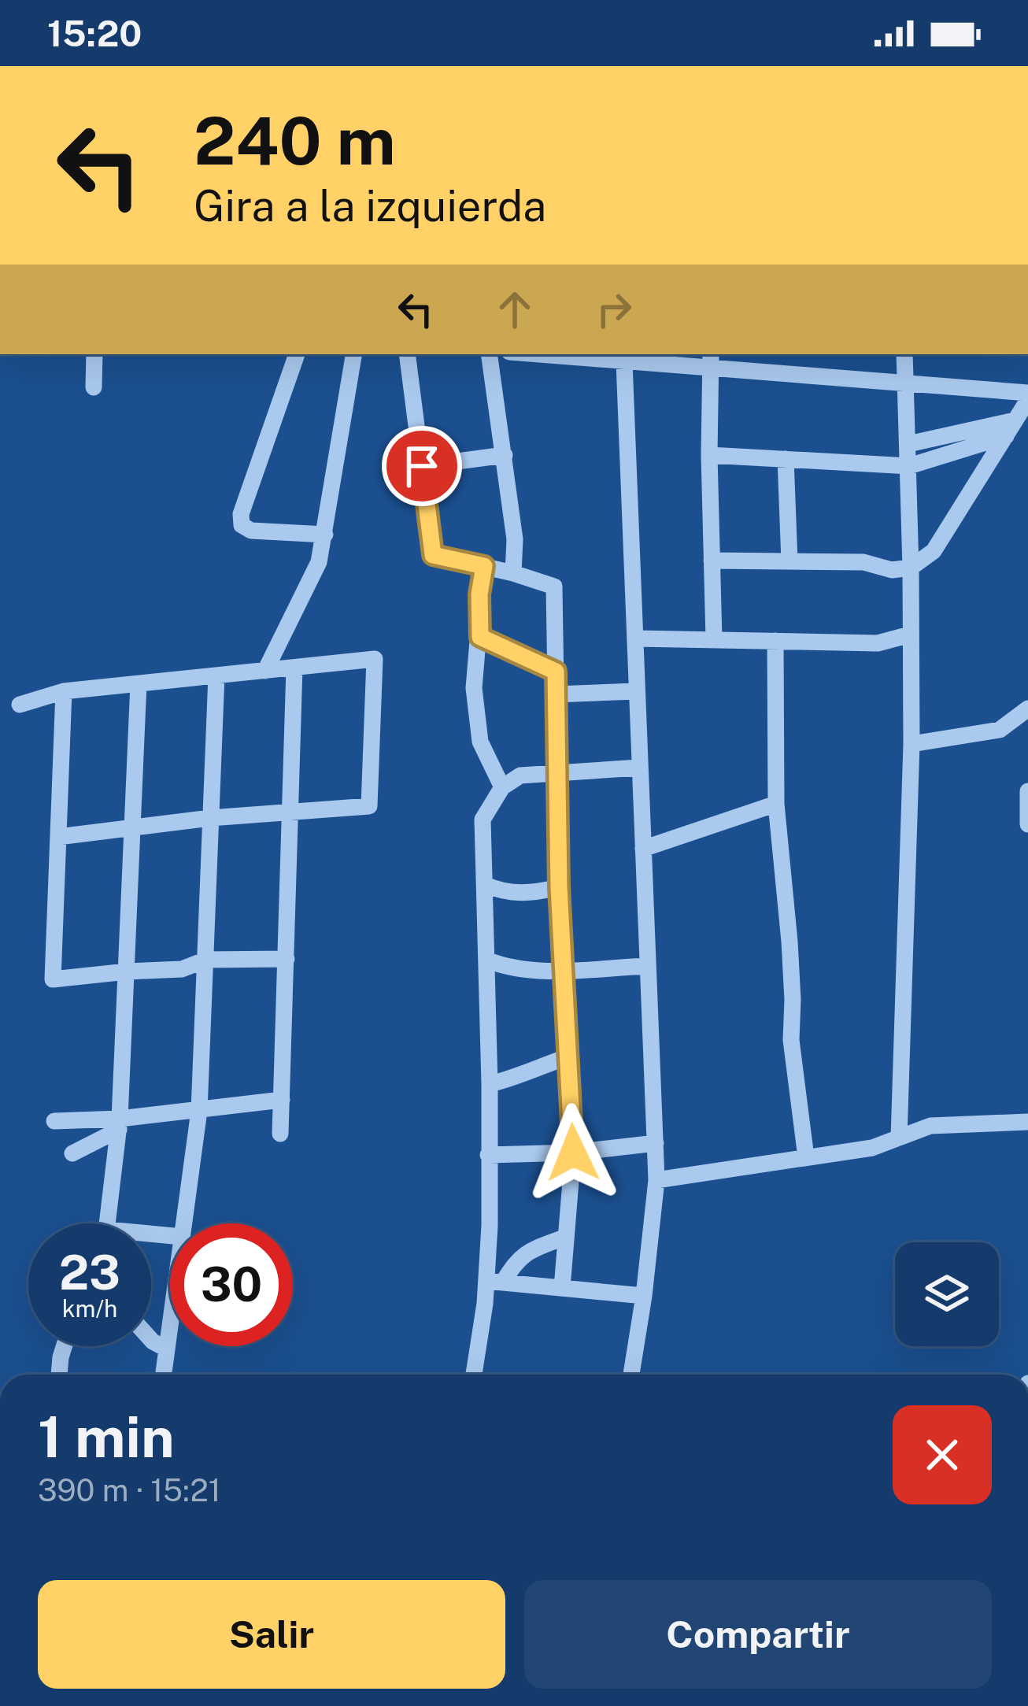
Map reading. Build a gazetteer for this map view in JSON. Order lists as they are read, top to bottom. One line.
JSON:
{"page":{"status":"15:20","turn":["240 m","Gira a la izquierda"],"speed":"23 km/h","limit":"30","heading":["1 min","390 m · 15:21"],"buttons":["Salir","Compartir"]}}
